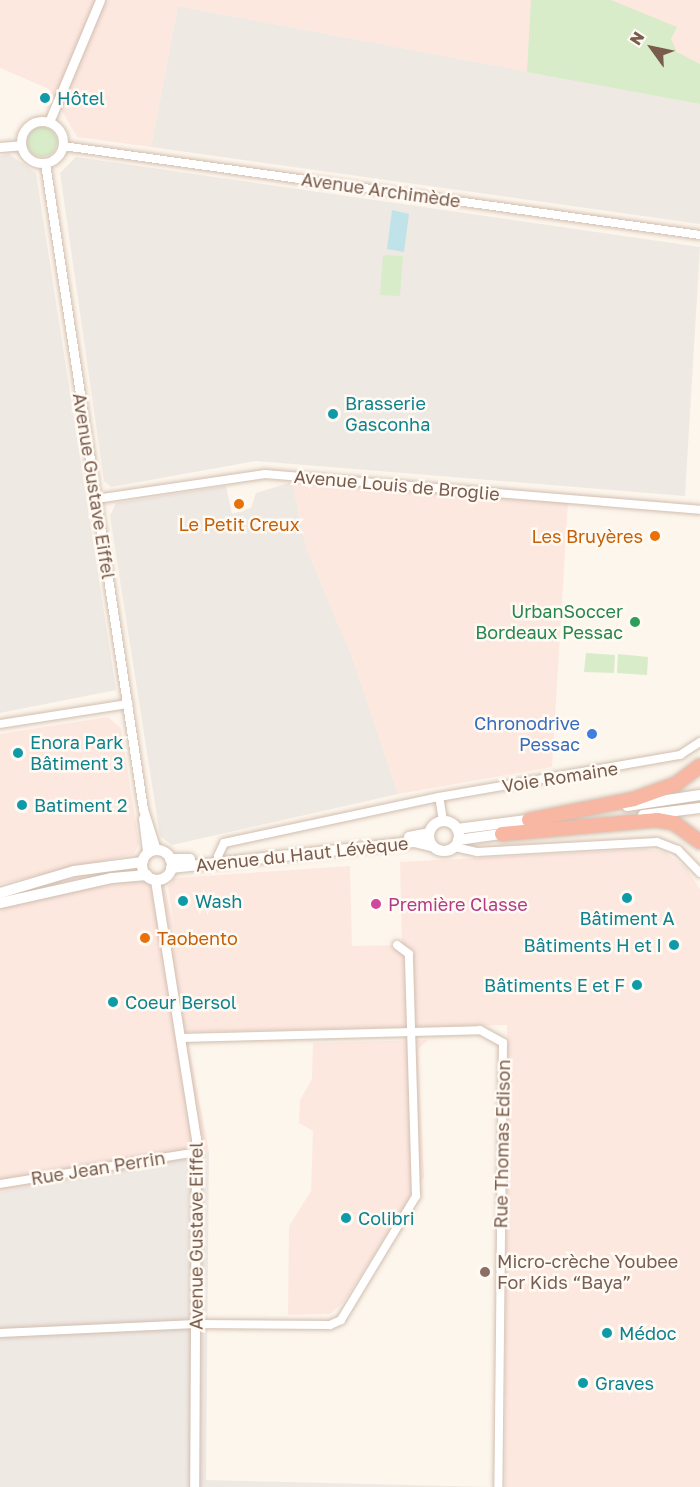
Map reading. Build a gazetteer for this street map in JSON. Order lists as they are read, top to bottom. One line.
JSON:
{"streets":{"main road":["Avenue du Haut Lévèque"],"street":["Avenue Archimède","Avenue Louis de Broglie","Avenue Gustave Eiffel","Voie Romaine","Rue Thomas Edison","Rue Jean Perrin"]},"crossings":[["Avenue Archimède","Avenue Gustave Eiffel"],["Avenue Louis de Broglie","Avenue Gustave Eiffel"],["Avenue Gustave Eiffel","Rue Thomas Edison"],["Avenue Gustave Eiffel","Rue Jean Perrin"],["Voie Romaine","Avenue du Haut Lévèque"]],"places":["Hôtel","Brasserie Gasconha","Le Petit Creux","Les Bruyères","UrbanSoccer Bordeaux Pessac","Chronodrive Pessac","Enora Park Bâtiment 3","Batiment 2","Bâtiment A","Wash","Première Classe","Taobento","Bâtiments H et I","Bâtiments E et F","Coeur Bersol","Colibri","Micro-crèche Youbee For Kids “Baya”","Médoc","Graves"],"north":"top left"}
